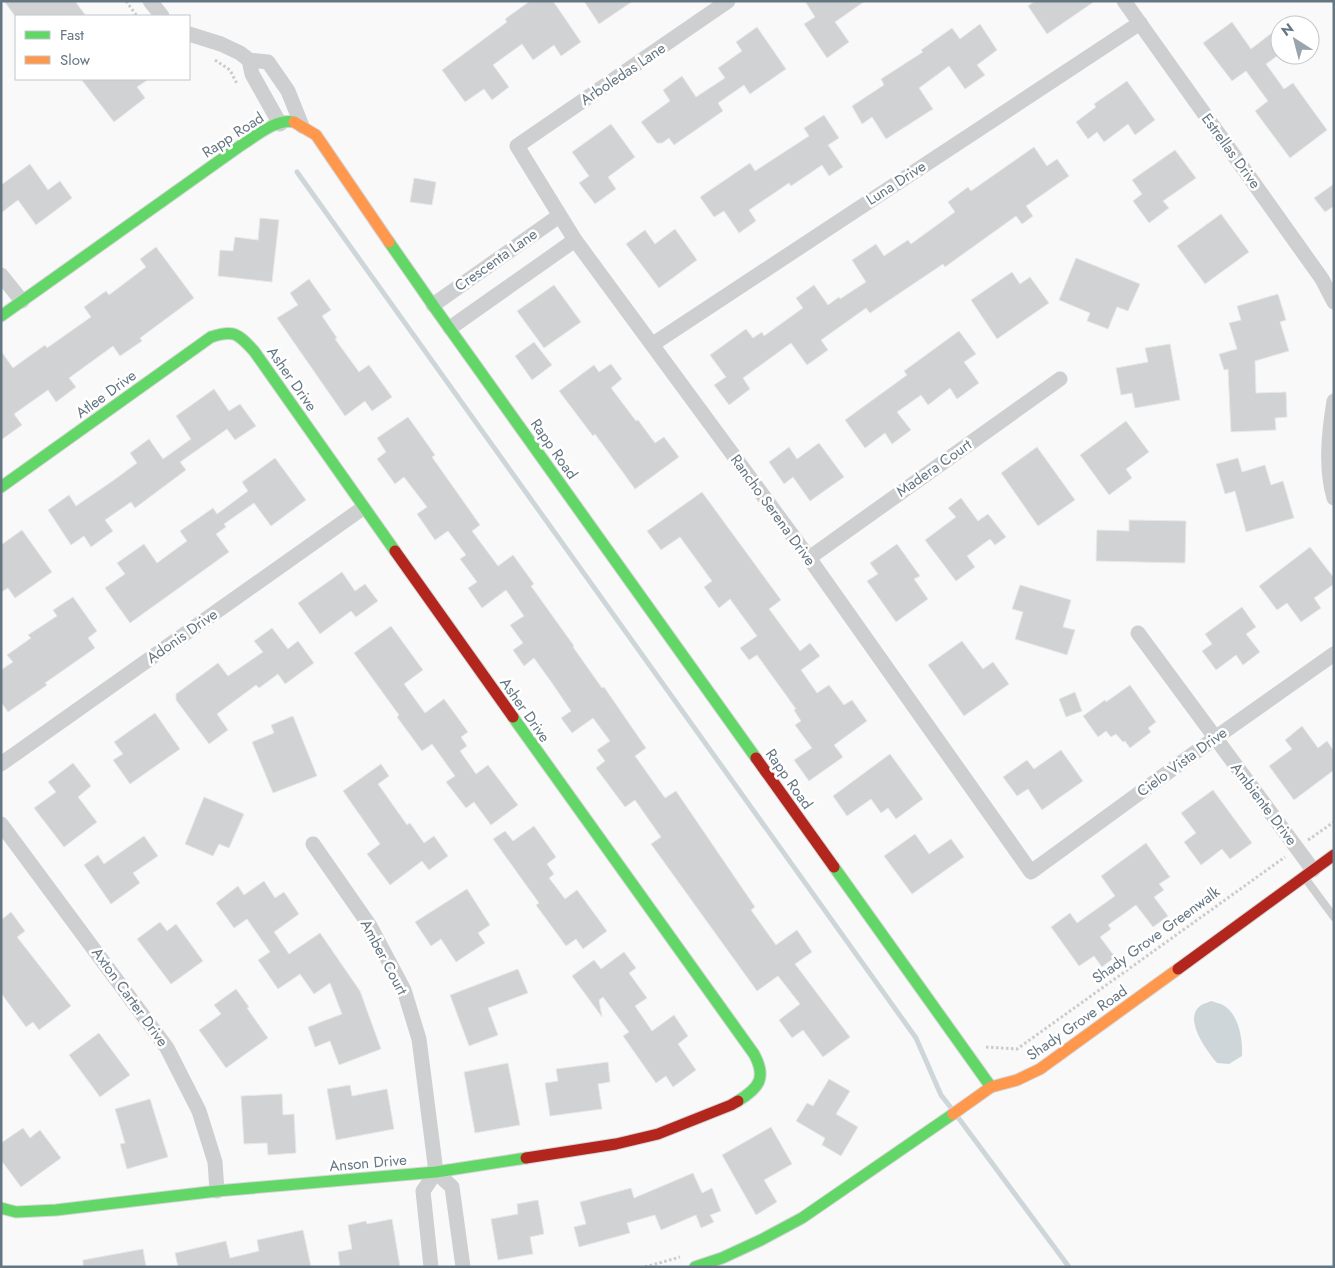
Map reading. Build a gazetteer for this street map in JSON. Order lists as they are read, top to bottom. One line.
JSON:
{"streets":{"street":["Arboledas Lane","Rapp Road","Estrellas Drive","Luna Drive","Crescenta Lane","Asher Drive","Atlee Drive","Madera Court","Rancho Serena Drive","Adonis Drive","Cielo Vista Drive","Ambiente Drive","Amber Court","Axton Carter Drive","Shady Grove Road","Anson Drive"],"path":["Shady Grove Greenwalk"]},"crossings":[["Arboledas Lane","Rancho Serena Drive"],["Rapp Road","Crescenta Lane"],["Rapp Road","Shady Grove Road"],["Estrellas Drive","Luna Drive"],["Luna Drive","Rancho Serena Drive"],["Crescenta Lane","Rancho Serena Drive"],["Asher Drive","Atlee Drive"],["Asher Drive","Adonis Drive"],["Asher Drive","Anson Drive"],["Madera Court","Rancho Serena Drive"],["Rancho Serena Drive","Cielo Vista Drive"],["Cielo Vista Drive","Ambiente Drive"],["Ambiente Drive","Shady Grove Greenwalk"],["Ambiente Drive","Shady Grove Road"],["Amber Court","Anson Drive"],["Axton Carter Drive","Anson Drive"]],"legend":["Fast","Slow"],"north":"top left"}
